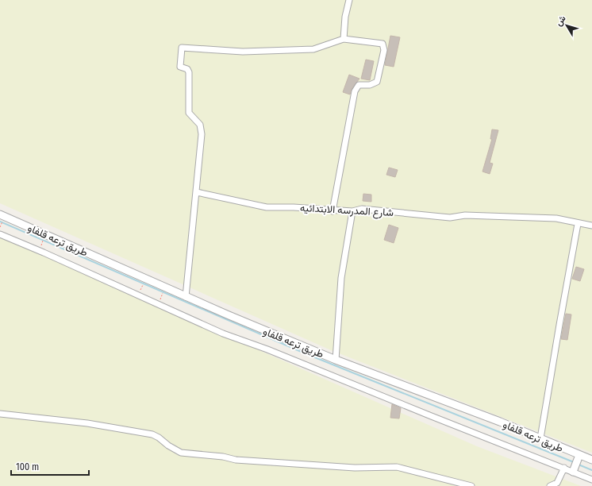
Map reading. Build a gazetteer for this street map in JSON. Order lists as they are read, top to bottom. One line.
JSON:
{"streets":{"street":["شارع المدرسه الابتدائيه","طريق ترعه قلفاو"]},"scale_bar":"100 m","north":"top left"}
